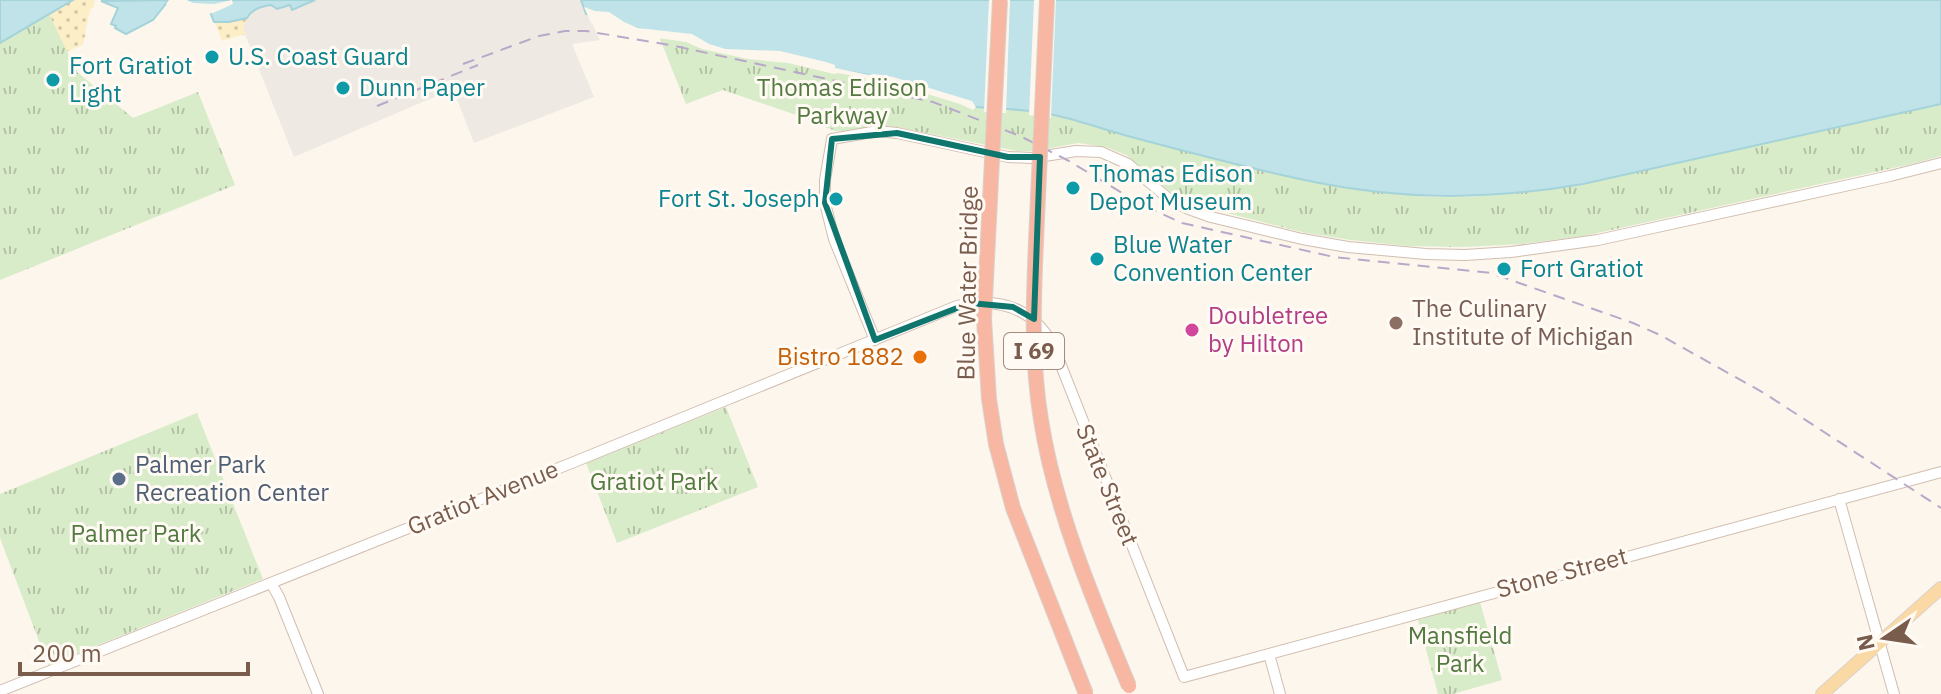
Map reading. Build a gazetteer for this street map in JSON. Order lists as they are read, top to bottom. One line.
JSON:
{"streets":{"highway":["Blue Water Bridge","I 69"],"street":["State Street","Gratiot Avenue","Stone Street"]},"crossings":[["State Street","Gratiot Avenue"],["State Street","Stone Street"]],"parks":["Thomas Ediison Parkway","Gratiot Park","Palmer Park","Mansfield Park"],"places":["U.S. Coast Guard","Fort Gratiot Light","Dunn Paper","Thomas Edison Depot Museum","Fort St. Joseph","Blue Water Convention Center","Fort Gratiot","The Culinary Institute of Michigan","Doubletree by Hilton","Bistro 1882","Palmer Park Recreation Center"],"scale_bar":"200 m","north":"left"}
